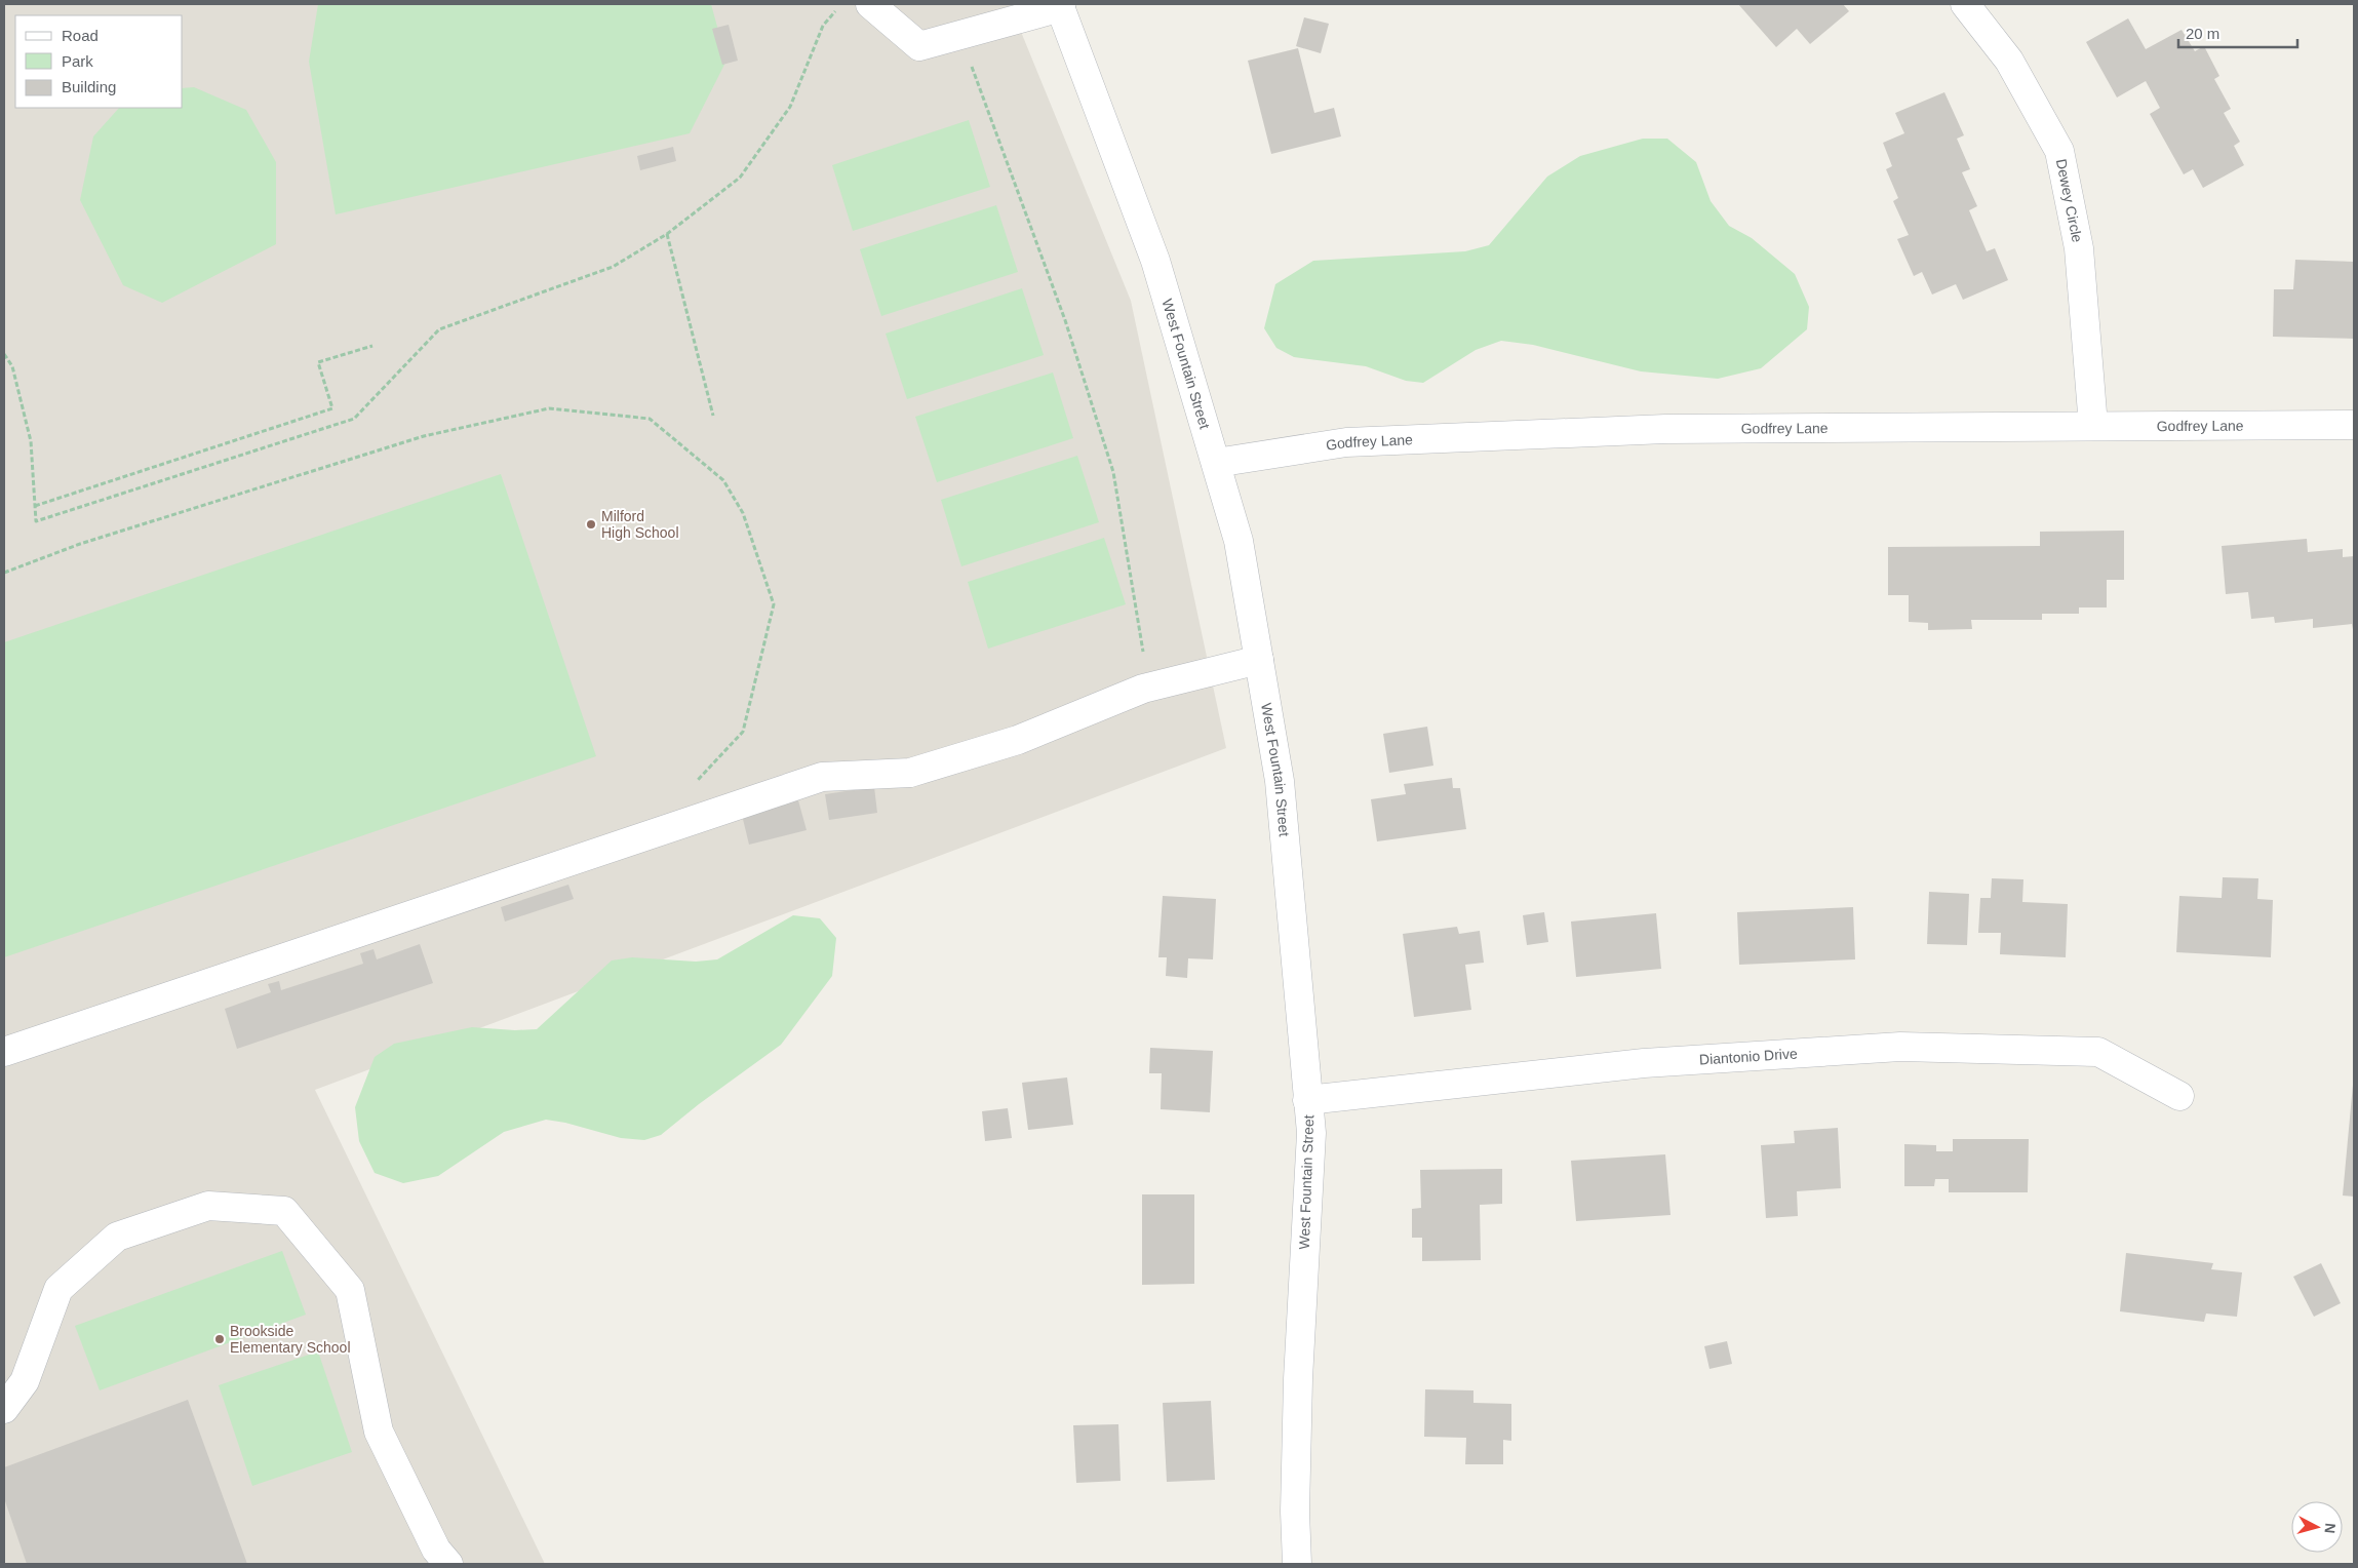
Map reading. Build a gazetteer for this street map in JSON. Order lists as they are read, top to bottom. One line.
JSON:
{"streets":{"street":["Dewey Circle","West Fountain Street","Godfrey Lane","Diantonio Drive"]},"crossings":[["Dewey Circle","Godfrey Lane"],["West Fountain Street","Godfrey Lane"],["West Fountain Street","Diantonio Drive"]],"places":["Milford High School","Brookside Elementary School"],"legend":["Road","Park","Building"],"scale_bar":"20 m","north":"right"}
